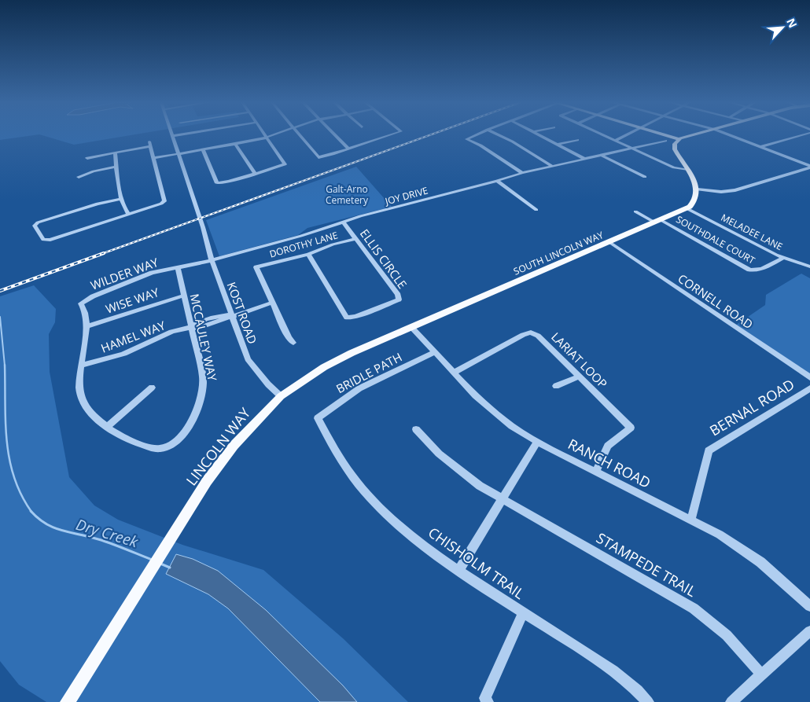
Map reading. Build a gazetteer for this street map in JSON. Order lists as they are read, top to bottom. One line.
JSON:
{"streets":{"main road":["SOUTH LINCOLN WAY","LINCOLN WAY"],"street":["JOY DRIVE","MELADEE LANE","SOUTHDALE COURT","DOROTHY LANE","ELLIS CIRCLE","WILDER WAY","WISE WAY","CORNELL ROAD","KOST ROAD","HAMEL WAY","MCCAULEY WAY","LARIAT LOOP","BRIDLE PATH","BERNAL ROAD","RANCH ROAD","CHISHOLM TRAIL","STAMPEDE TRAIL"]},"crossings":[["JOY DRIVE","ELLIS CIRCLE"],["JOY DRIVE","WILDER WAY"],["JOY DRIVE","KOST ROAD"],["MELADEE LANE","SOUTHDALE COURT"],["MELADEE LANE","SOUTH LINCOLN WAY"],["SOUTHDALE COURT","SOUTH LINCOLN WAY"],["DOROTHY LANE","ELLIS CIRCLE"],["SOUTH LINCOLN WAY","CORNELL ROAD"],["SOUTH LINCOLN WAY","KOST ROAD"],["SOUTH LINCOLN WAY","LINCOLN WAY"],["SOUTH LINCOLN WAY","RANCH ROAD"],["WILDER WAY","WISE WAY"],["WILDER WAY","KOST ROAD"],["WILDER WAY","HAMEL WAY"],["WILDER WAY","MCCAULEY WAY"],["WISE WAY","MCCAULEY WAY"],["KOST ROAD","HAMEL WAY"],["KOST ROAD","LINCOLN WAY"],["HAMEL WAY","MCCAULEY WAY"],["LARIAT LOOP","RANCH ROAD"],["BRIDLE PATH","RANCH ROAD"],["BRIDLE PATH","CHISHOLM TRAIL"],["BERNAL ROAD","RANCH ROAD"]],"water":["Dry Creek"],"parks":["Galt-Arno Cemetery"],"north":"top right"}
